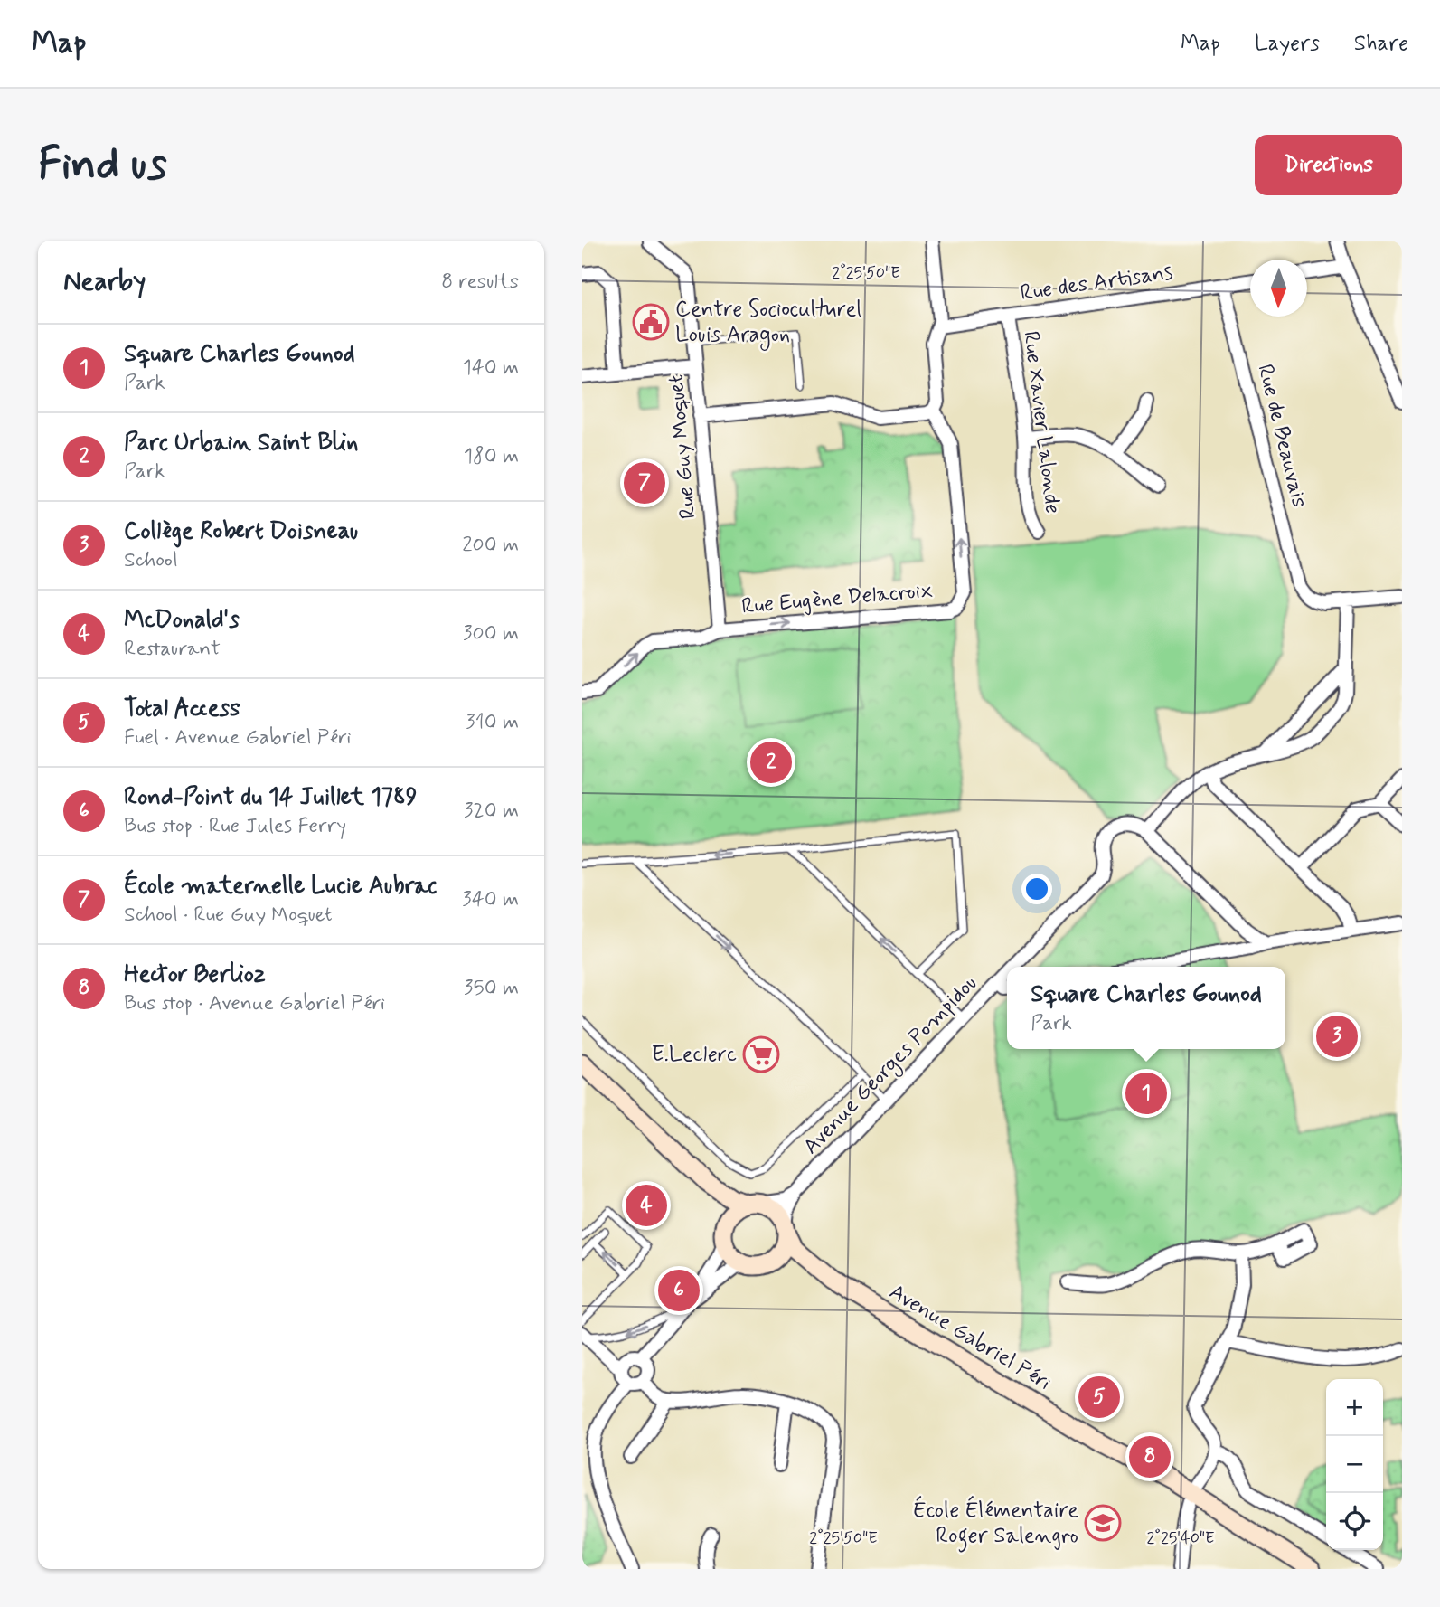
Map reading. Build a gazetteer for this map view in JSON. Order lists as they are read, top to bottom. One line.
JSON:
{"streets":{"main road":["Avenue Gabriel Péri"],"street":["Rue des Artisans","Rue Xavier Lalonde","Rue de Beauvais","Rue Guy Moquet","Rue Eugène Delacroix","Avenue Georges Pompidou"]},"crossings":[["Rue des Artisans","Rue Xavier Lalonde"],["Rue des Artisans","Rue de Beauvais"],["Rue Guy Moquet","Rue Eugène Delacroix"],["Avenue Georges Pompidou","Avenue Gabriel Péri"]],"places":{"public building":["Centre Socioculturel Louis Aragon"],"supermarket":["E.Leclerc"],"school or university":["École Élémentaire Roger Salengro"]},"north":"bottom","page":{"header":"Map","nav":["Map","Layers","Share"],"buttons":"Directions","title":"Find us","heading":["Nearby","8 results"],"list":[{"mark":"1","name":"Square Charles Gounod","note":"Park","value":"140 m"},{"mark":"2","name":"Parc Urbain Saint Blin","note":"Park","value":"180 m"},{"mark":"3","name":"Collège Robert Doisneau","note":"School","value":"200 m"},{"mark":"4","name":"McDonald's","note":"Restaurant","value":"300 m"},{"mark":"5","name":"Total Access","note":"Fuel · Avenue Gabriel Péri","value":"310 m"},{"mark":"6","name":"Rond-Point du 14 Juillet 1789","note":"Bus stop · Rue Jules Ferry","value":"320 m"},{"mark":"7","name":"École maternelle Lucie Aubrac","note":"School · Rue Guy Moquet","value":"340 m"},{"mark":"8","name":"Hector Berlioz","note":"Bus stop · Avenue Gabriel Péri","value":"350 m"}],"pins":["7","2","3","1","4","6","5","8"],"popup":["Square Charles Gounod","Park"],"map_buttons":["+","−"]},"coordinates":["2°25'50\"E","2°25'40\"E"]}
